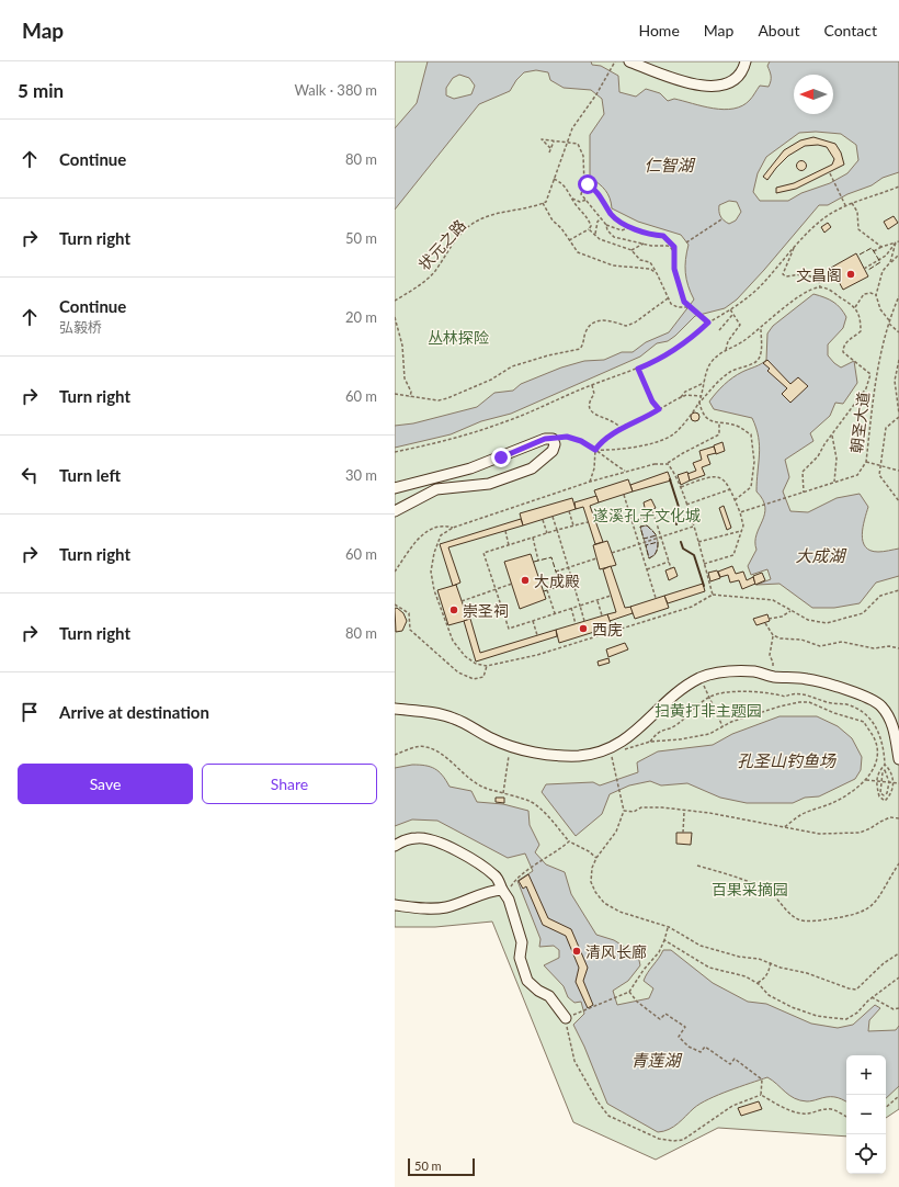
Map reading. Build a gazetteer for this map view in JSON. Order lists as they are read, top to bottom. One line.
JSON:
{"streets":{"path":["状元之路","朝圣大道"]},"water":["仁智湖","大成湖","孔圣山钓鱼场","青莲湖"],"parks":["丛林探险","遂溪孔子文化城","扫黄打非主题园","百果采摘园"],"places":["文昌阁","大成殿","崇圣祠","西庑","清风长廊"],"scale_bar":"50 m","north":"left","page":{"header":"Map","nav":["Home","Map","About","Contact"],"heading":["5 min","Walk · 380 m"],"list":[["Continue","80 m"],["Turn right","50 m"],["Continue","弘毅桥","20 m"],["Turn right","60 m"],["Turn left","30 m"],["Turn right","60 m"],["Turn right","80 m"],"Arrive at destination"],"buttons":["Save","Share"],"map_buttons":["+","−"],"scale":"50 m"}}
